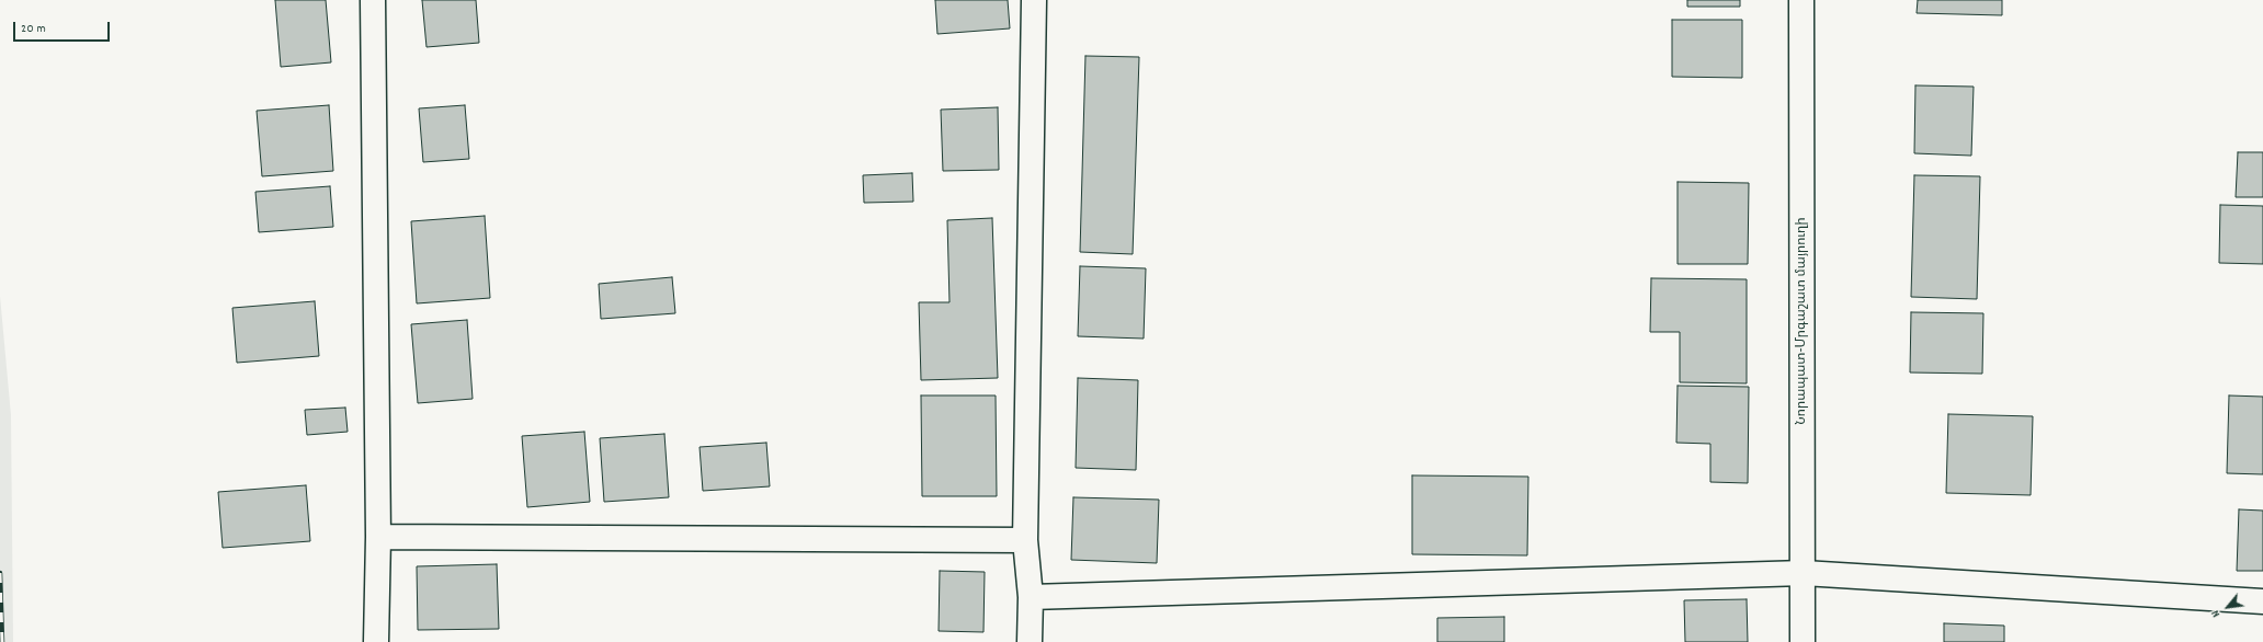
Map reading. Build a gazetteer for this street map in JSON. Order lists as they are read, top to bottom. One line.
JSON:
{"streets":{"street":["Նորապատ-Մրգաշատ մայրուղի"]},"scale_bar":"20 m","north":"bottom left"}
